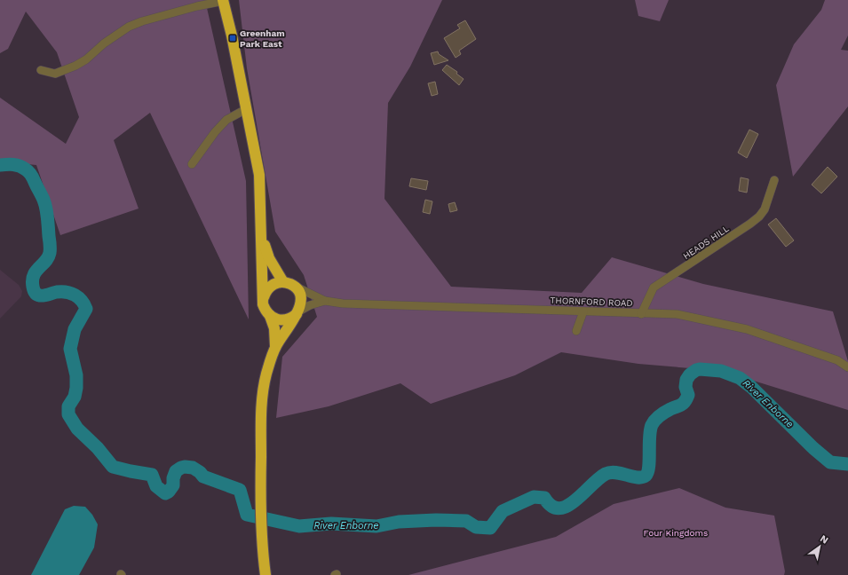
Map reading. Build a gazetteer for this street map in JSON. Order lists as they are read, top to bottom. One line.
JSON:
{"streets":{"street":["HEADS HILL","THORNFORD ROAD"]},"crossings":[["HEADS HILL","THORNFORD ROAD"]],"water":["River Enborne"],"parks":["Four Kingdoms"],"places":{"transit":["Greenham Park East"]},"north":"top right"}
